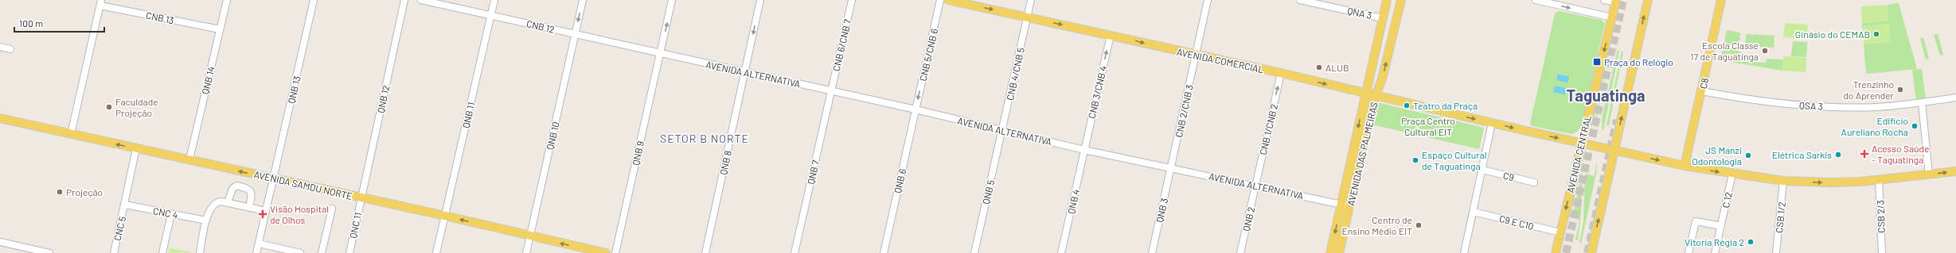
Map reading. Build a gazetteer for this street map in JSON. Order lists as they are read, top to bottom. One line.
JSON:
{"streets":{"main road":["AVENIDA COMERCIAL","C8","AVENIDA DAS PALMEIRAS","AVENIDA CENTRAL","AVENIDA SAMDU NORTE"],"street":["QNA 3","CNB 13","CNB 12","CNB 6/CNB 7","CNB 5/CNB 6","AVENIDA ALTERNATIVA","CNB 4/CNB 5","QNB 14","QNB 13","CNB 3/CNB 4","QNB 12","QSA 3","CNB 2/CNB 3","QNB 11","CNB 1/CNB 2","QNB 10","QNB 9","QNB 8","QNB 7","C9","QNB 6","QNB 5","C 12","QNB 4","QNB 3","CNC 4","CSB 2/3","CSB 1/2","QNB 2","C9 E C10","QNC 11","CNC 5"]},"crossings":[["QNA 3","AVENIDA DAS PALMEIRAS"],["CNB 13","QNB 14"],["CNB 12","AVENIDA ALTERNATIVA"],["CNB 12","QNB 11"],["CNB 12","QNB 10"],["CNB 12","QNB 9"],["CNB 6/CNB 7","AVENIDA ALTERNATIVA"],["CNB 6/CNB 7","QNB 7"],["CNB 5/CNB 6","AVENIDA ALTERNATIVA"],["CNB 5/CNB 6","QNB 6"],["AVENIDA COMERCIAL","CNB 4/CNB 5"],["AVENIDA COMERCIAL","CNB 3/CNB 4"],["AVENIDA COMERCIAL","CNB 2/CNB 3"],["AVENIDA COMERCIAL","CNB 1/CNB 2"],["AVENIDA COMERCIAL","AVENIDA DAS PALMEIRAS"],["AVENIDA COMERCIAL","AVENIDA CENTRAL"],["AVENIDA ALTERNATIVA","CNB 4/CNB 5"],["AVENIDA ALTERNATIVA","CNB 3/CNB 4"],["AVENIDA ALTERNATIVA","CNB 2/CNB 3"],["AVENIDA ALTERNATIVA","CNB 1/CNB 2"],["AVENIDA ALTERNATIVA","QNB 9"],["AVENIDA ALTERNATIVA","AVENIDA DAS PALMEIRAS"],["AVENIDA ALTERNATIVA","QNB 8"],["AVENIDA ALTERNATIVA","QNB 7"],["AVENIDA ALTERNATIVA","QNB 6"],["AVENIDA ALTERNATIVA","QNB 5"],["AVENIDA ALTERNATIVA","QNB 4"],["AVENIDA ALTERNATIVA","QNB 3"],["AVENIDA ALTERNATIVA","QNB 2"],["CNB 4/CNB 5","QNB 5"],["QNB 14","AVENIDA SAMDU NORTE"],["C8","QSA 3"],["QNB 13","AVENIDA SAMDU NORTE"],["CNB 3/CNB 4","QNB 4"],["QNB 12","AVENIDA SAMDU NORTE"],["QNB 12","QNC 11"],["CNB 2/CNB 3","QNB 3"],["QNB 11","AVENIDA SAMDU NORTE"],["CNB 1/CNB 2","QNB 2"],["QNB 10","AVENIDA SAMDU NORTE"],["AVENIDA CENTRAL","C9 E C10"],["AVENIDA SAMDU NORTE","QNC 11"],["AVENIDA SAMDU NORTE","CNC 5"],["CNC 4","CNC 5"]],"one_way":["CNB 5/CNB 6","AVENIDA COMERCIAL","CNB 3/CNB 4","CNB 1/CNB 2","AVENIDA SAMDU NORTE"],"districts":["Taguatinga","SETOR B NORTE"],"parks":["Praça Centro Cultural EIT"],"places":{"other":["Ginásio do CEMAB","Escola Classe 17 de Taguatinga","ALUB","Trenzinho do Aprender","Teatro da Praça","Faculdade Projeção","Edifício Aureliano Rocha","Elétrica Sarkis","JS Manzi Odontologia","Espaço Cultural de Taguatinga","Projeção","Centro de Ensino Médio EIT","Vitoria Régia 2"],"transit":["Praça do Relógio"],"health":["Acesso Saúde - Taguatinga","Visão Hospital de Olhos"]},"scale_bar":"100 m"}
